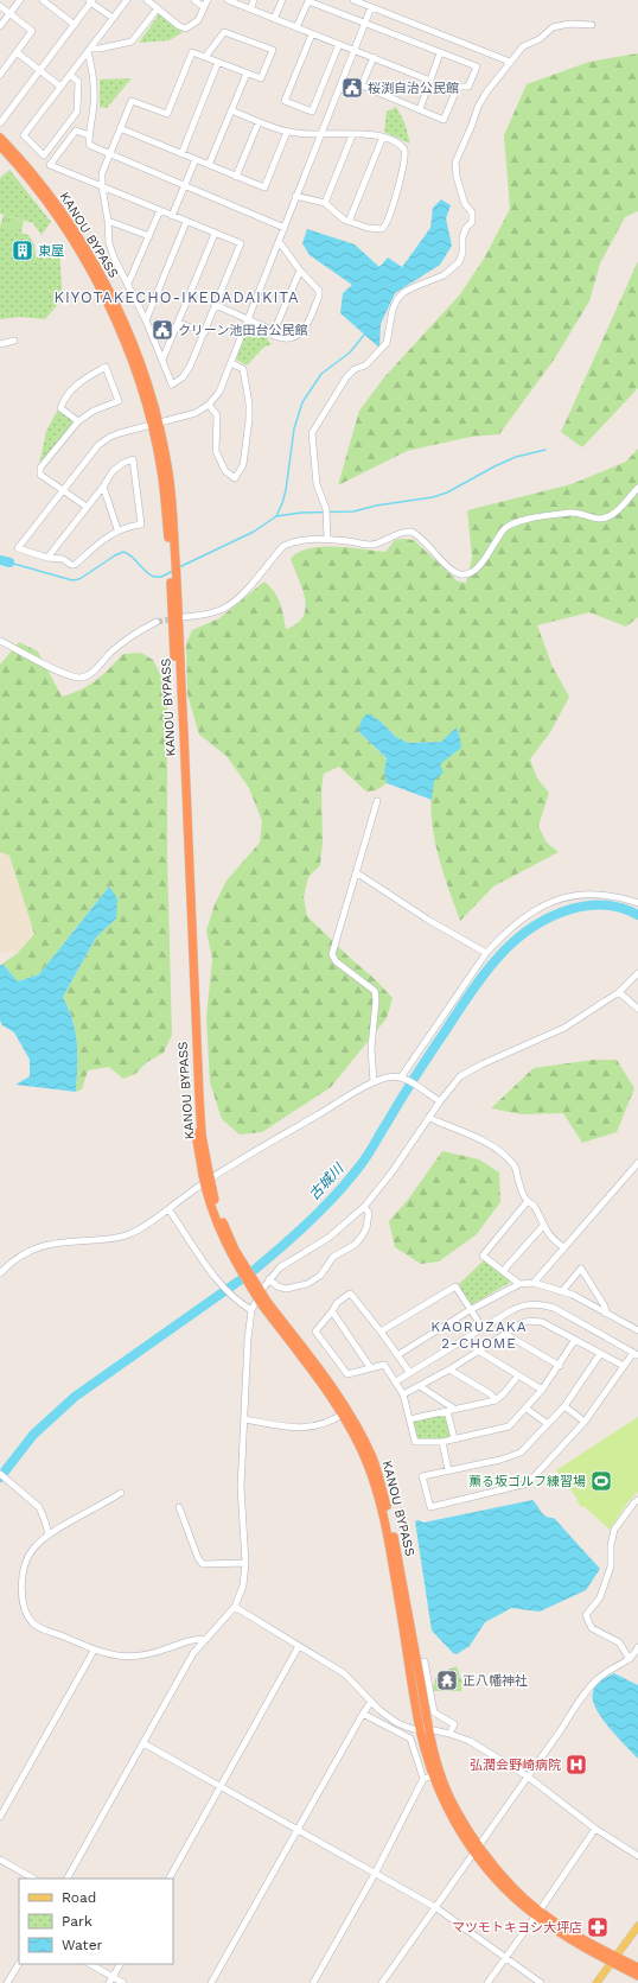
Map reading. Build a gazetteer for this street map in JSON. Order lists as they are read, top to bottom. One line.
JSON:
{"streets":{"highway":["KANOU BYPASS"]},"districts":["KIYOTAKECHO-IKEDADAIKITA","KAORUZAKA 2-CHOME"],"water":["古城川"],"places":{"public building":["桜渕自治公民館","クリーン池田台公民館"],"building":["東屋"],"sports":["薫る坂ゴルフ練習場"],"temple":["正八幡神社"],"hospital":["弘潤会野崎病院"],"pharmacy":["マツモトキヨシ大坪店"]},"legend":["Road","Park","Water"]}
